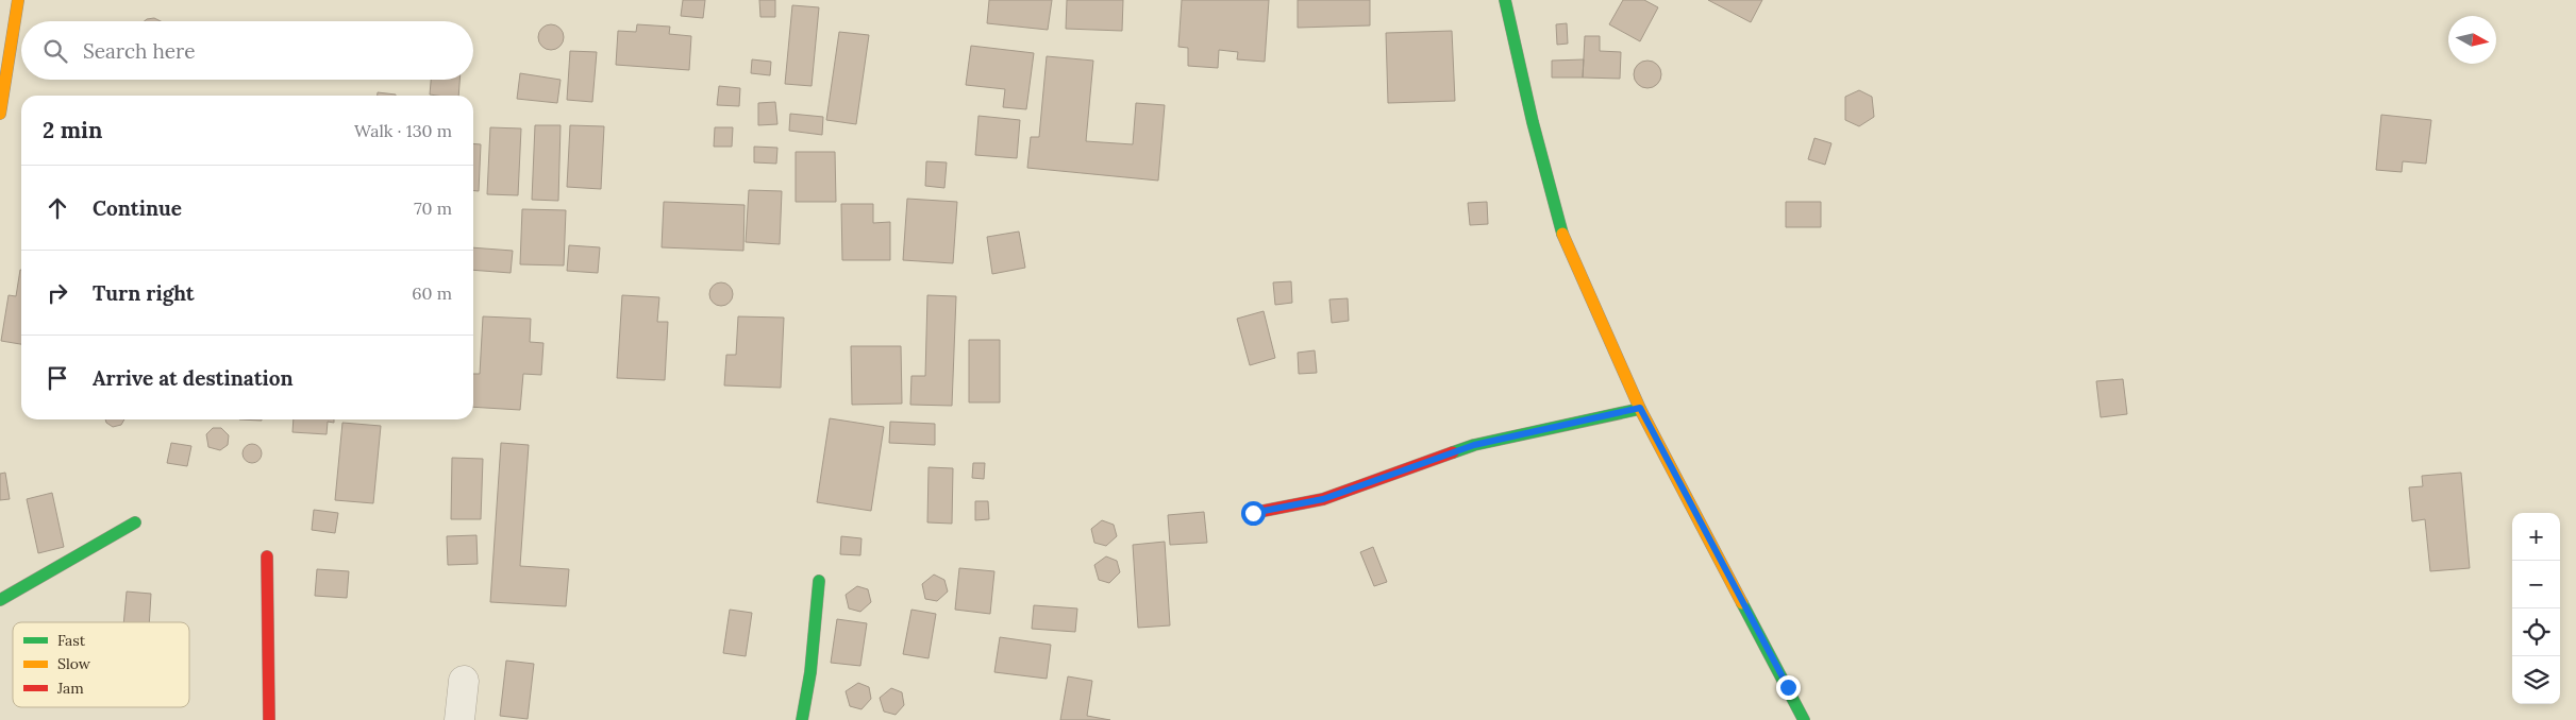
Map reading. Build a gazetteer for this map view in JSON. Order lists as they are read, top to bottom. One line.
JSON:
{"legend":["Fast","Slow","Jam"],"north":"right","page":{"search":"Search here","heading":["2 min","Walk · 130 m"],"list":[["Continue","70 m"],["Turn right","60 m"],"Arrive at destination"],"map_buttons":["+","−"]}}
